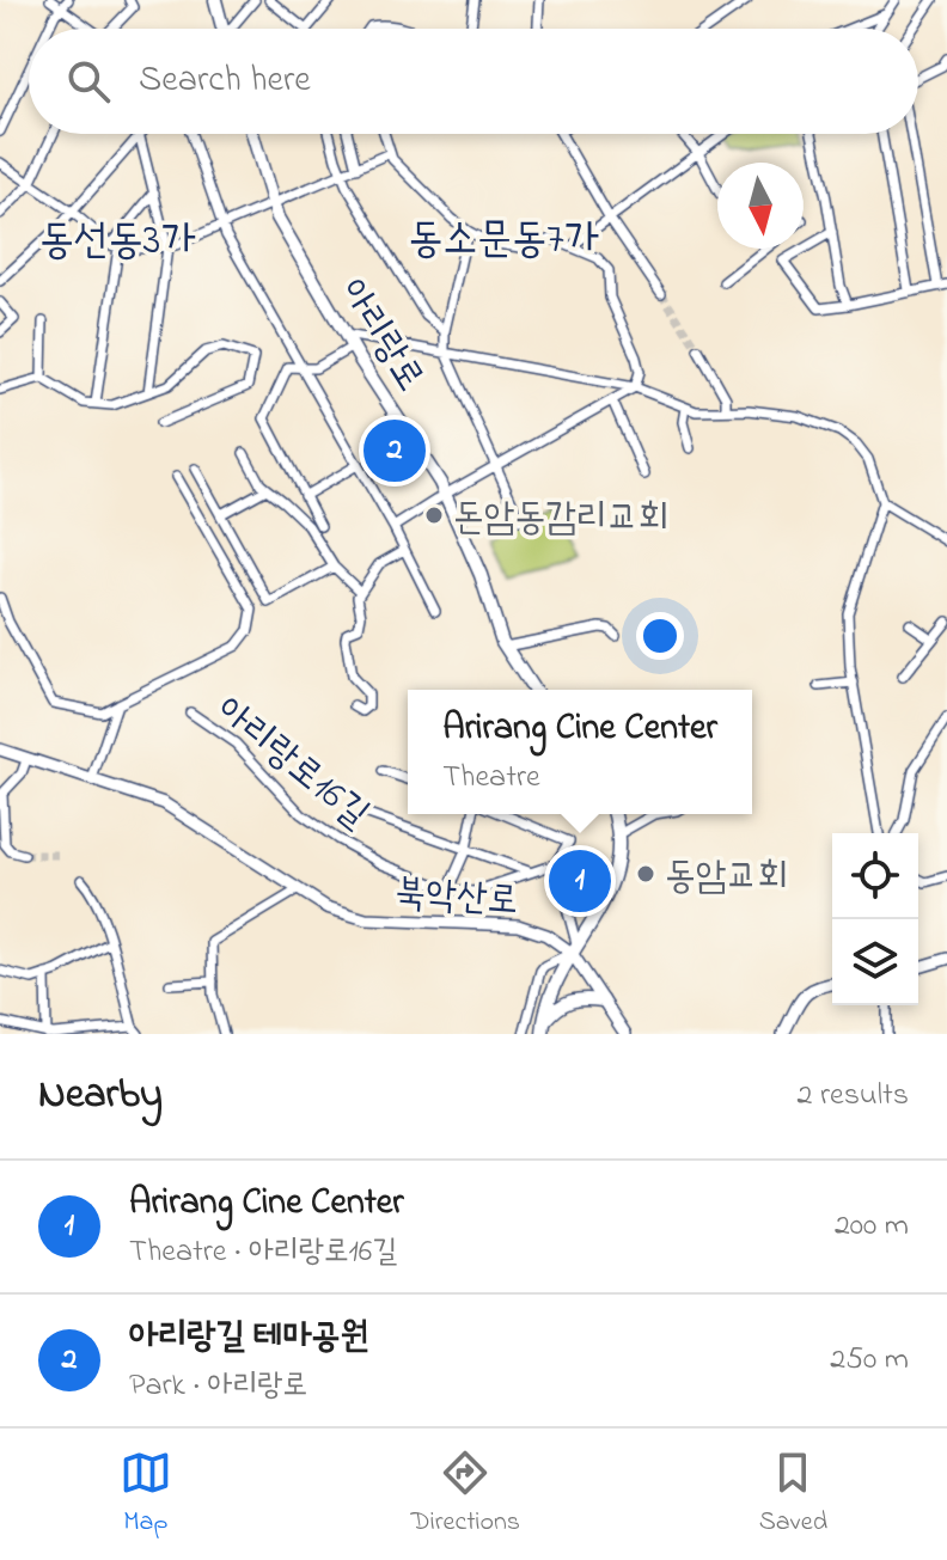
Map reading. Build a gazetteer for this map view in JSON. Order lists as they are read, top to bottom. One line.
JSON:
{"streets":{"main road":["아리랑로"],"street":["아리랑로16길","북악산로"]},"districts":["동소문동7가","동선동3가"],"places":["돈암동감리교회","동암교회"],"north":"bottom","page":{"search":"Search here","pins":["2","1"],"popup":["Arirang Cine Center","Theatre"],"heading":["Nearby","2 results"],"list":[{"mark":"1","name":"Arirang Cine Center","note":"Theatre · 아리랑로16길","value":"200 m"},{"mark":"2","name":"아리랑길 테마공원","note":"Park · 아리랑로","value":"250 m"}],"nav":["Map","Directions","Saved"]}}
